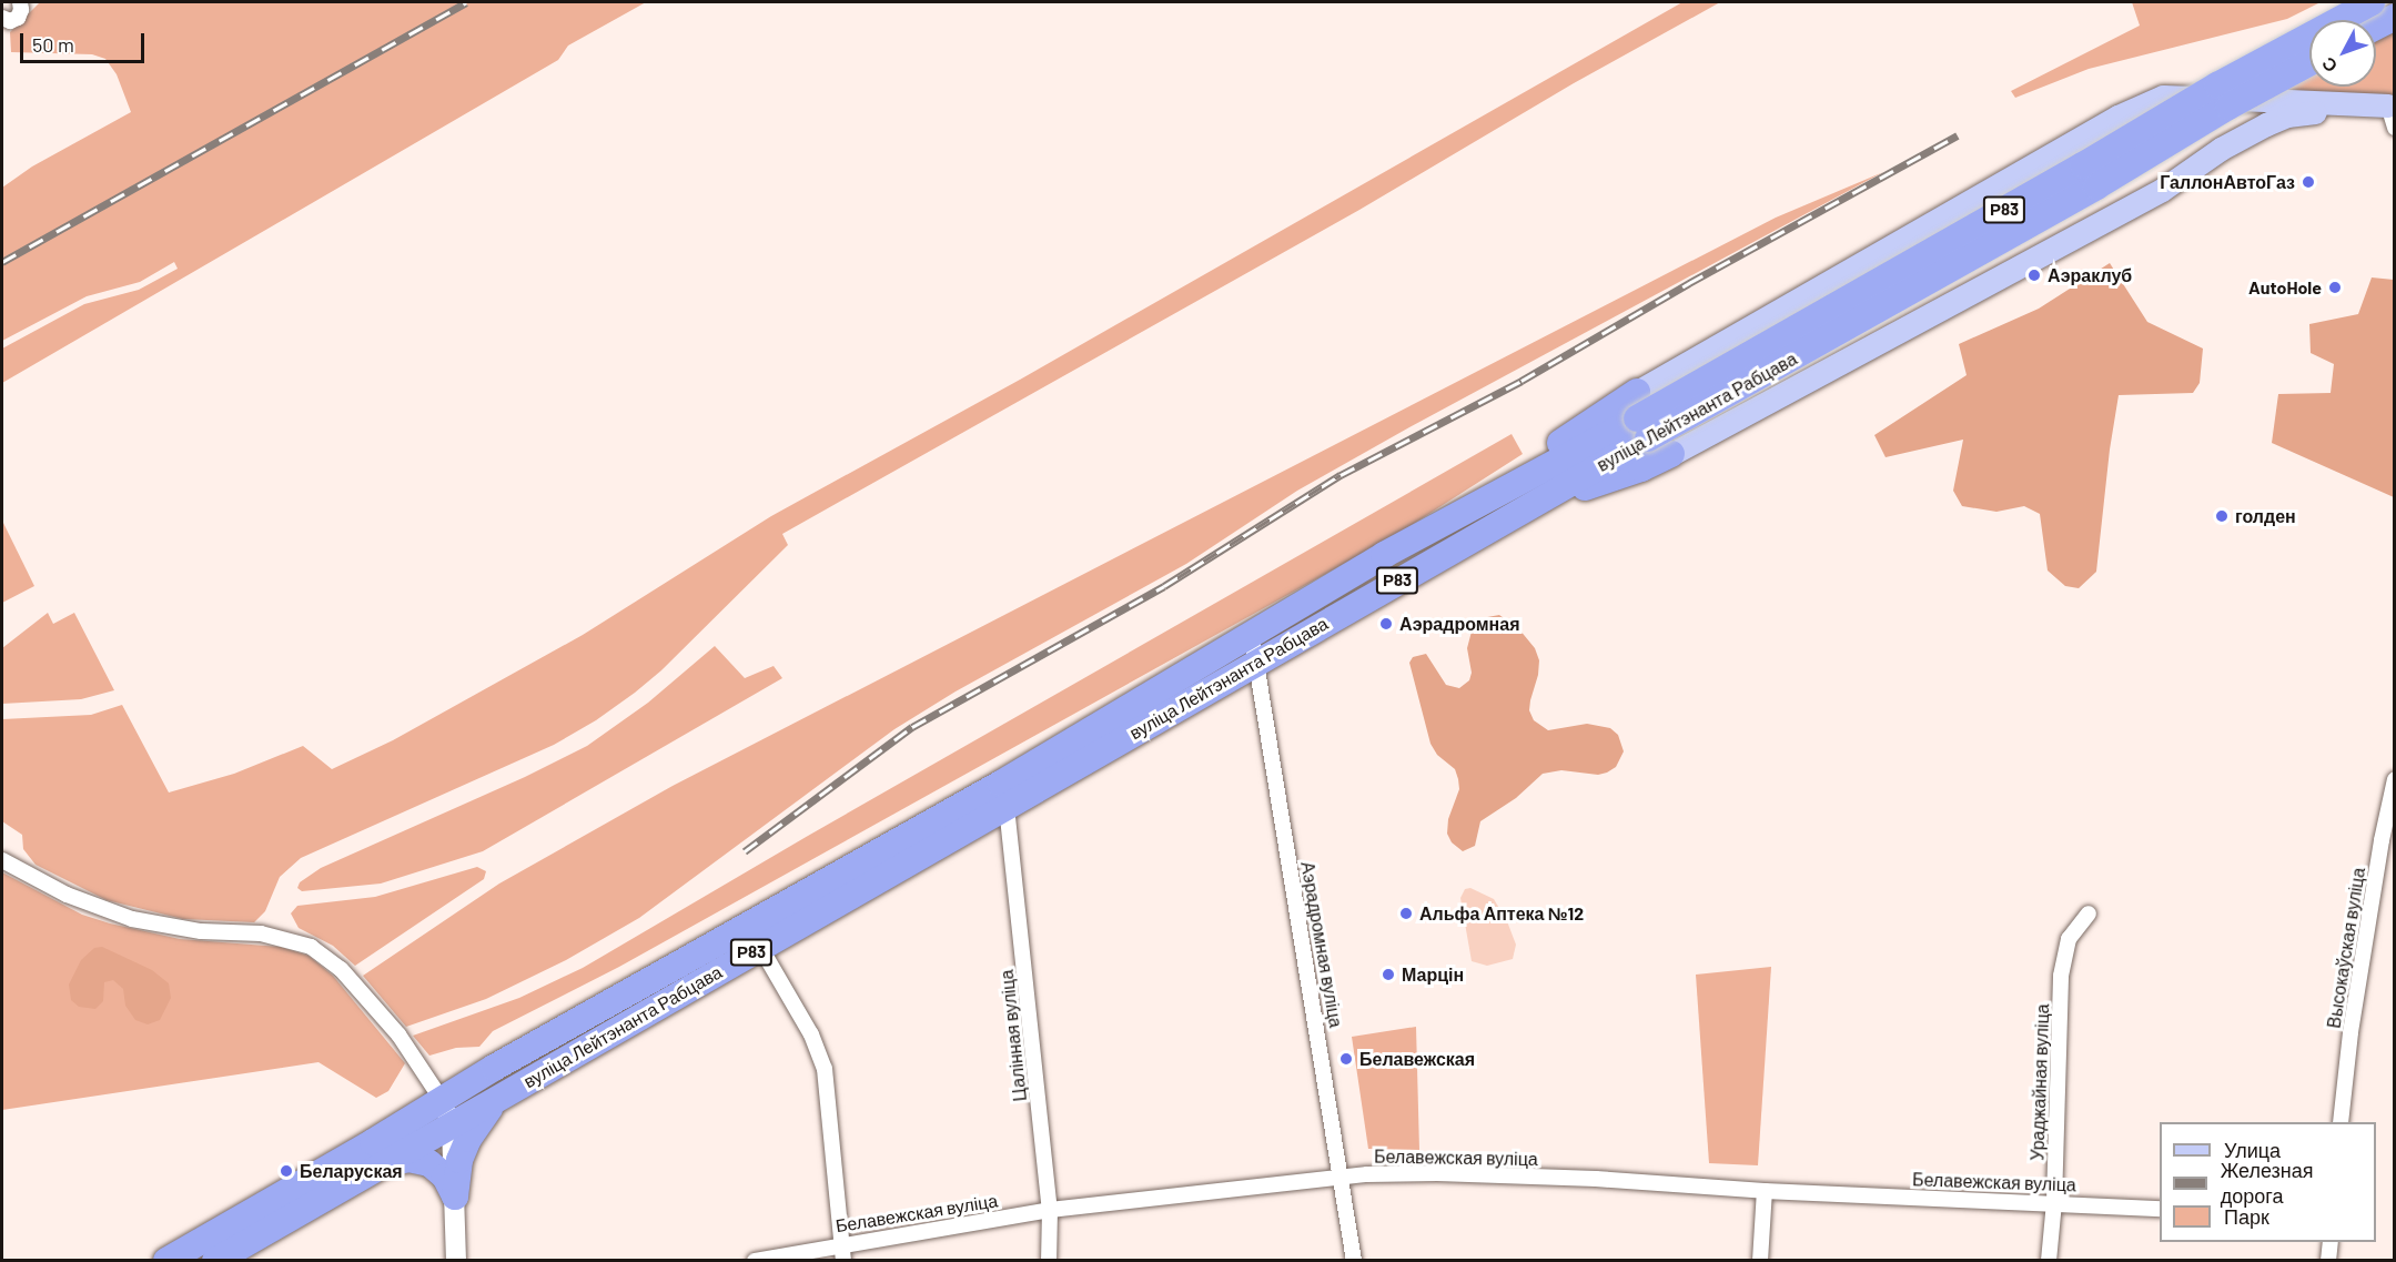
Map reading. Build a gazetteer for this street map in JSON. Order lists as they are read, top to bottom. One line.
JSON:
{"streets":{"highway":["Р83","вуліца Лейтэнанта Рабцава"],"street":["Аэрадромная вуліца","Высокаўская вуліца","Цалінная вуліца","Ураджайная вуліца","Белавежская вуліца"]},"crossings":[["вуліца Лейтэнанта Рабцава","Аэрадромная вуліца"],["вуліца Лейтэнанта Рабцава","Цалінная вуліца"],["Аэрадромная вуліца","Белавежская вуліца"],["Цалінная вуліца","Белавежская вуліца"],["Ураджайная вуліца","Белавежская вуліца"]],"places":["ГаллонАвтоГаз","Аэраклуб","AutoHole","голден","Аэрадромная","Альфа Аптека №12","Марцін","Белавежская","Беларуская"],"legend":["Улица","Железная дорога","Парк"],"scale_bar":"50 m","north":"bottom left"}
